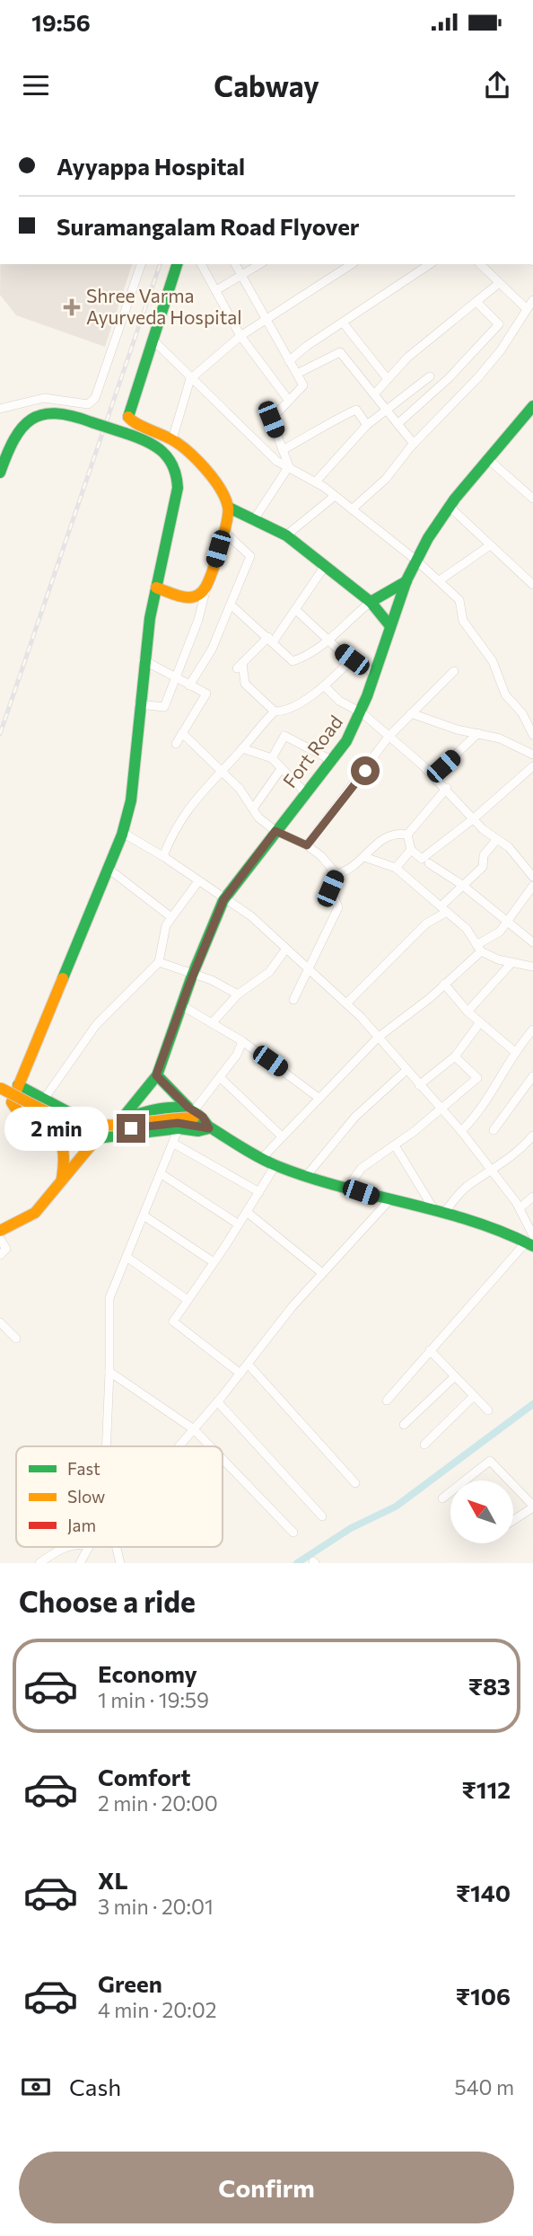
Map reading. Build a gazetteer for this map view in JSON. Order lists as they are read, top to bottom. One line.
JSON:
{"streets":{"street":["Fort Road"]},"places":{"health":["Shree Varma Ayurveda Hospital"]},"legend":["Fast","Slow","Jam"],"north":"top left","page":{"status":"19:56","header":"Cabway","banner":["Ayyappa Hospital","Suramangalam Road Flyover"],"bubble":"2 min","heading":"Choose a ride","list":[{"name":"Economy","note":"1 min · 19:59","value":"₹83"},{"name":"Comfort","note":"2 min · 20:00","value":"₹112"},{"name":"XL","note":"3 min · 20:01","value":"₹140"},{"name":"Green","note":"4 min · 20:02","value":"₹106"}],"pay":["Cash","540 m"],"buttons":"Confirm"}}
